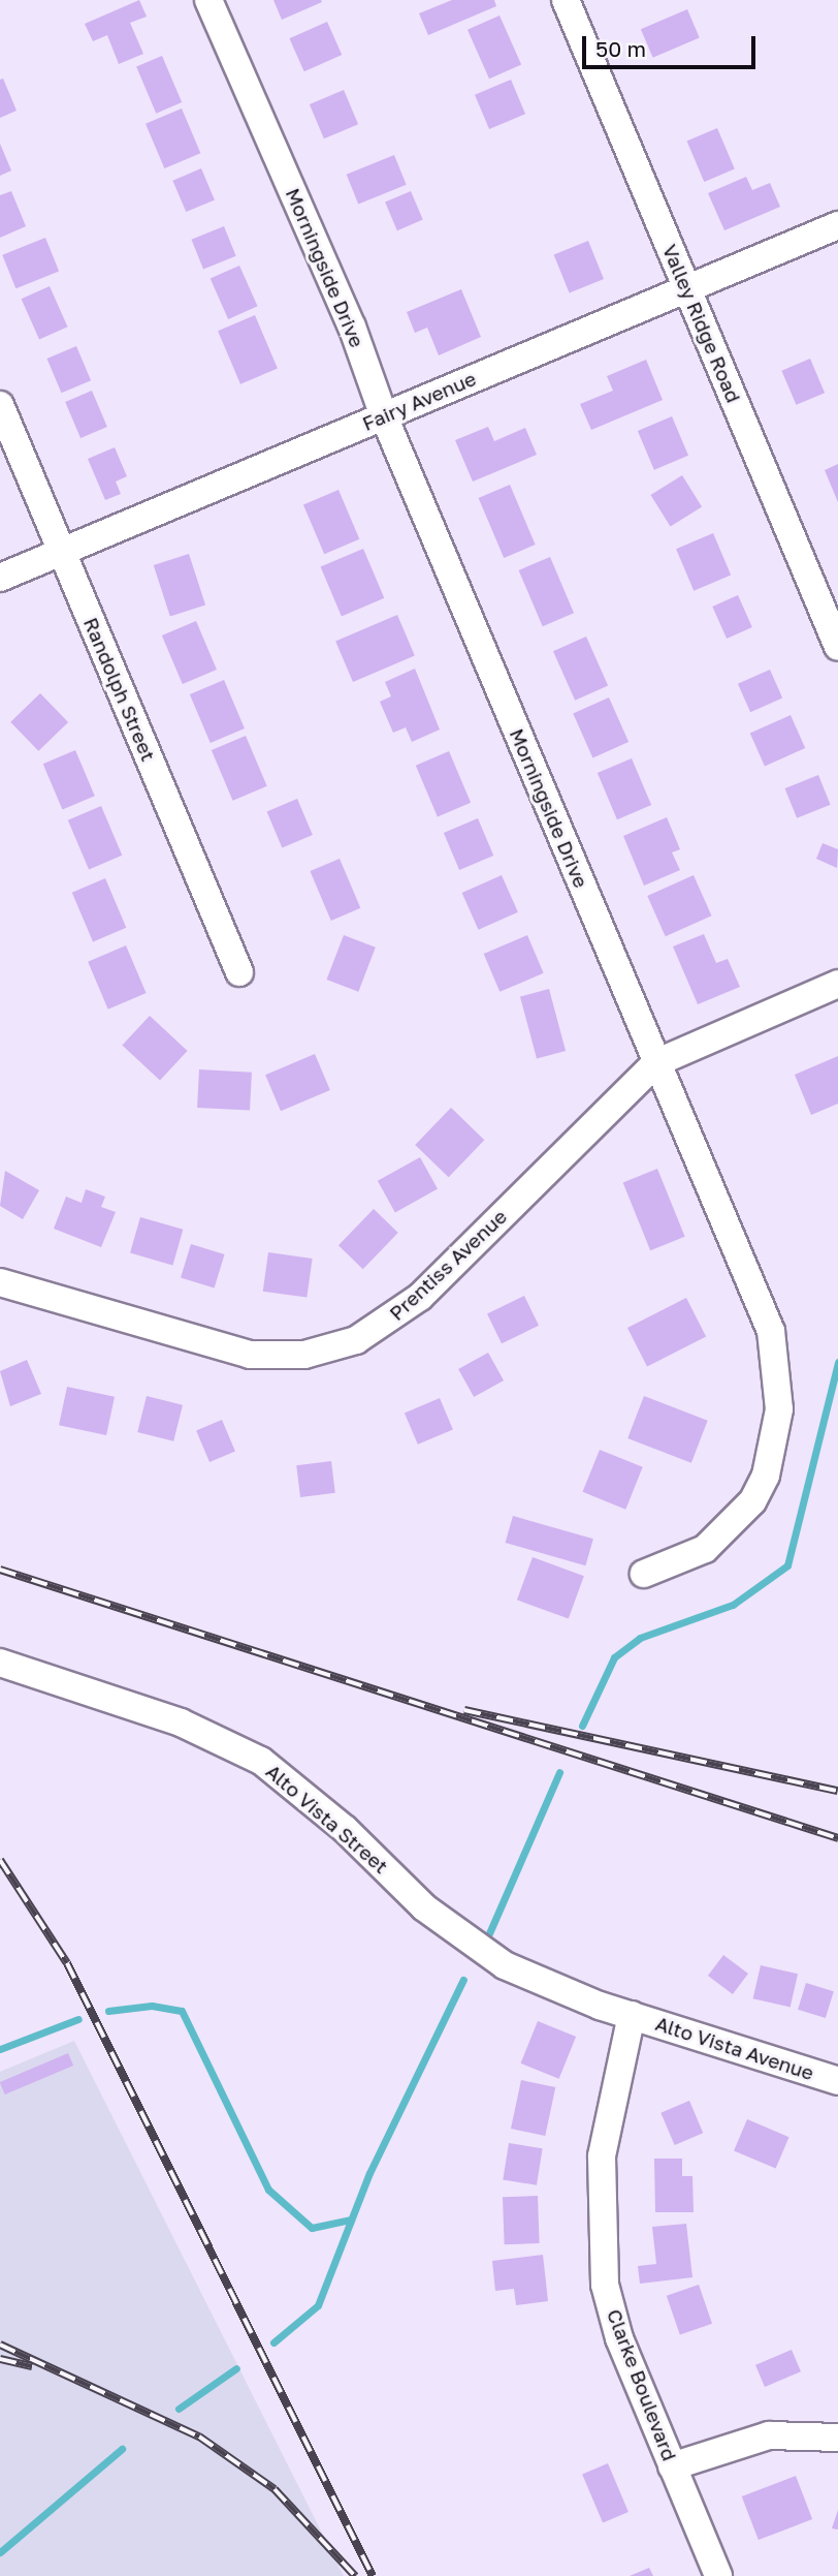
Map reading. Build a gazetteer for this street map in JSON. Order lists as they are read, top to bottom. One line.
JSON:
{"streets":{"street":["Morningside Drive","Valley Ridge Road","Fairy Avenue","Randolph Street","Prentiss Avenue","Alto Vista Street","Alto Vista Avenue","Clarke Boulevard"]},"crossings":[["Morningside Drive","Fairy Avenue"],["Morningside Drive","Prentiss Avenue"],["Valley Ridge Road","Fairy Avenue"],["Fairy Avenue","Randolph Street"],["Alto Vista Street","Alto Vista Avenue"],["Alto Vista Street","Clarke Boulevard"],["Alto Vista Avenue","Clarke Boulevard"]],"scale_bar":"50 m"}
